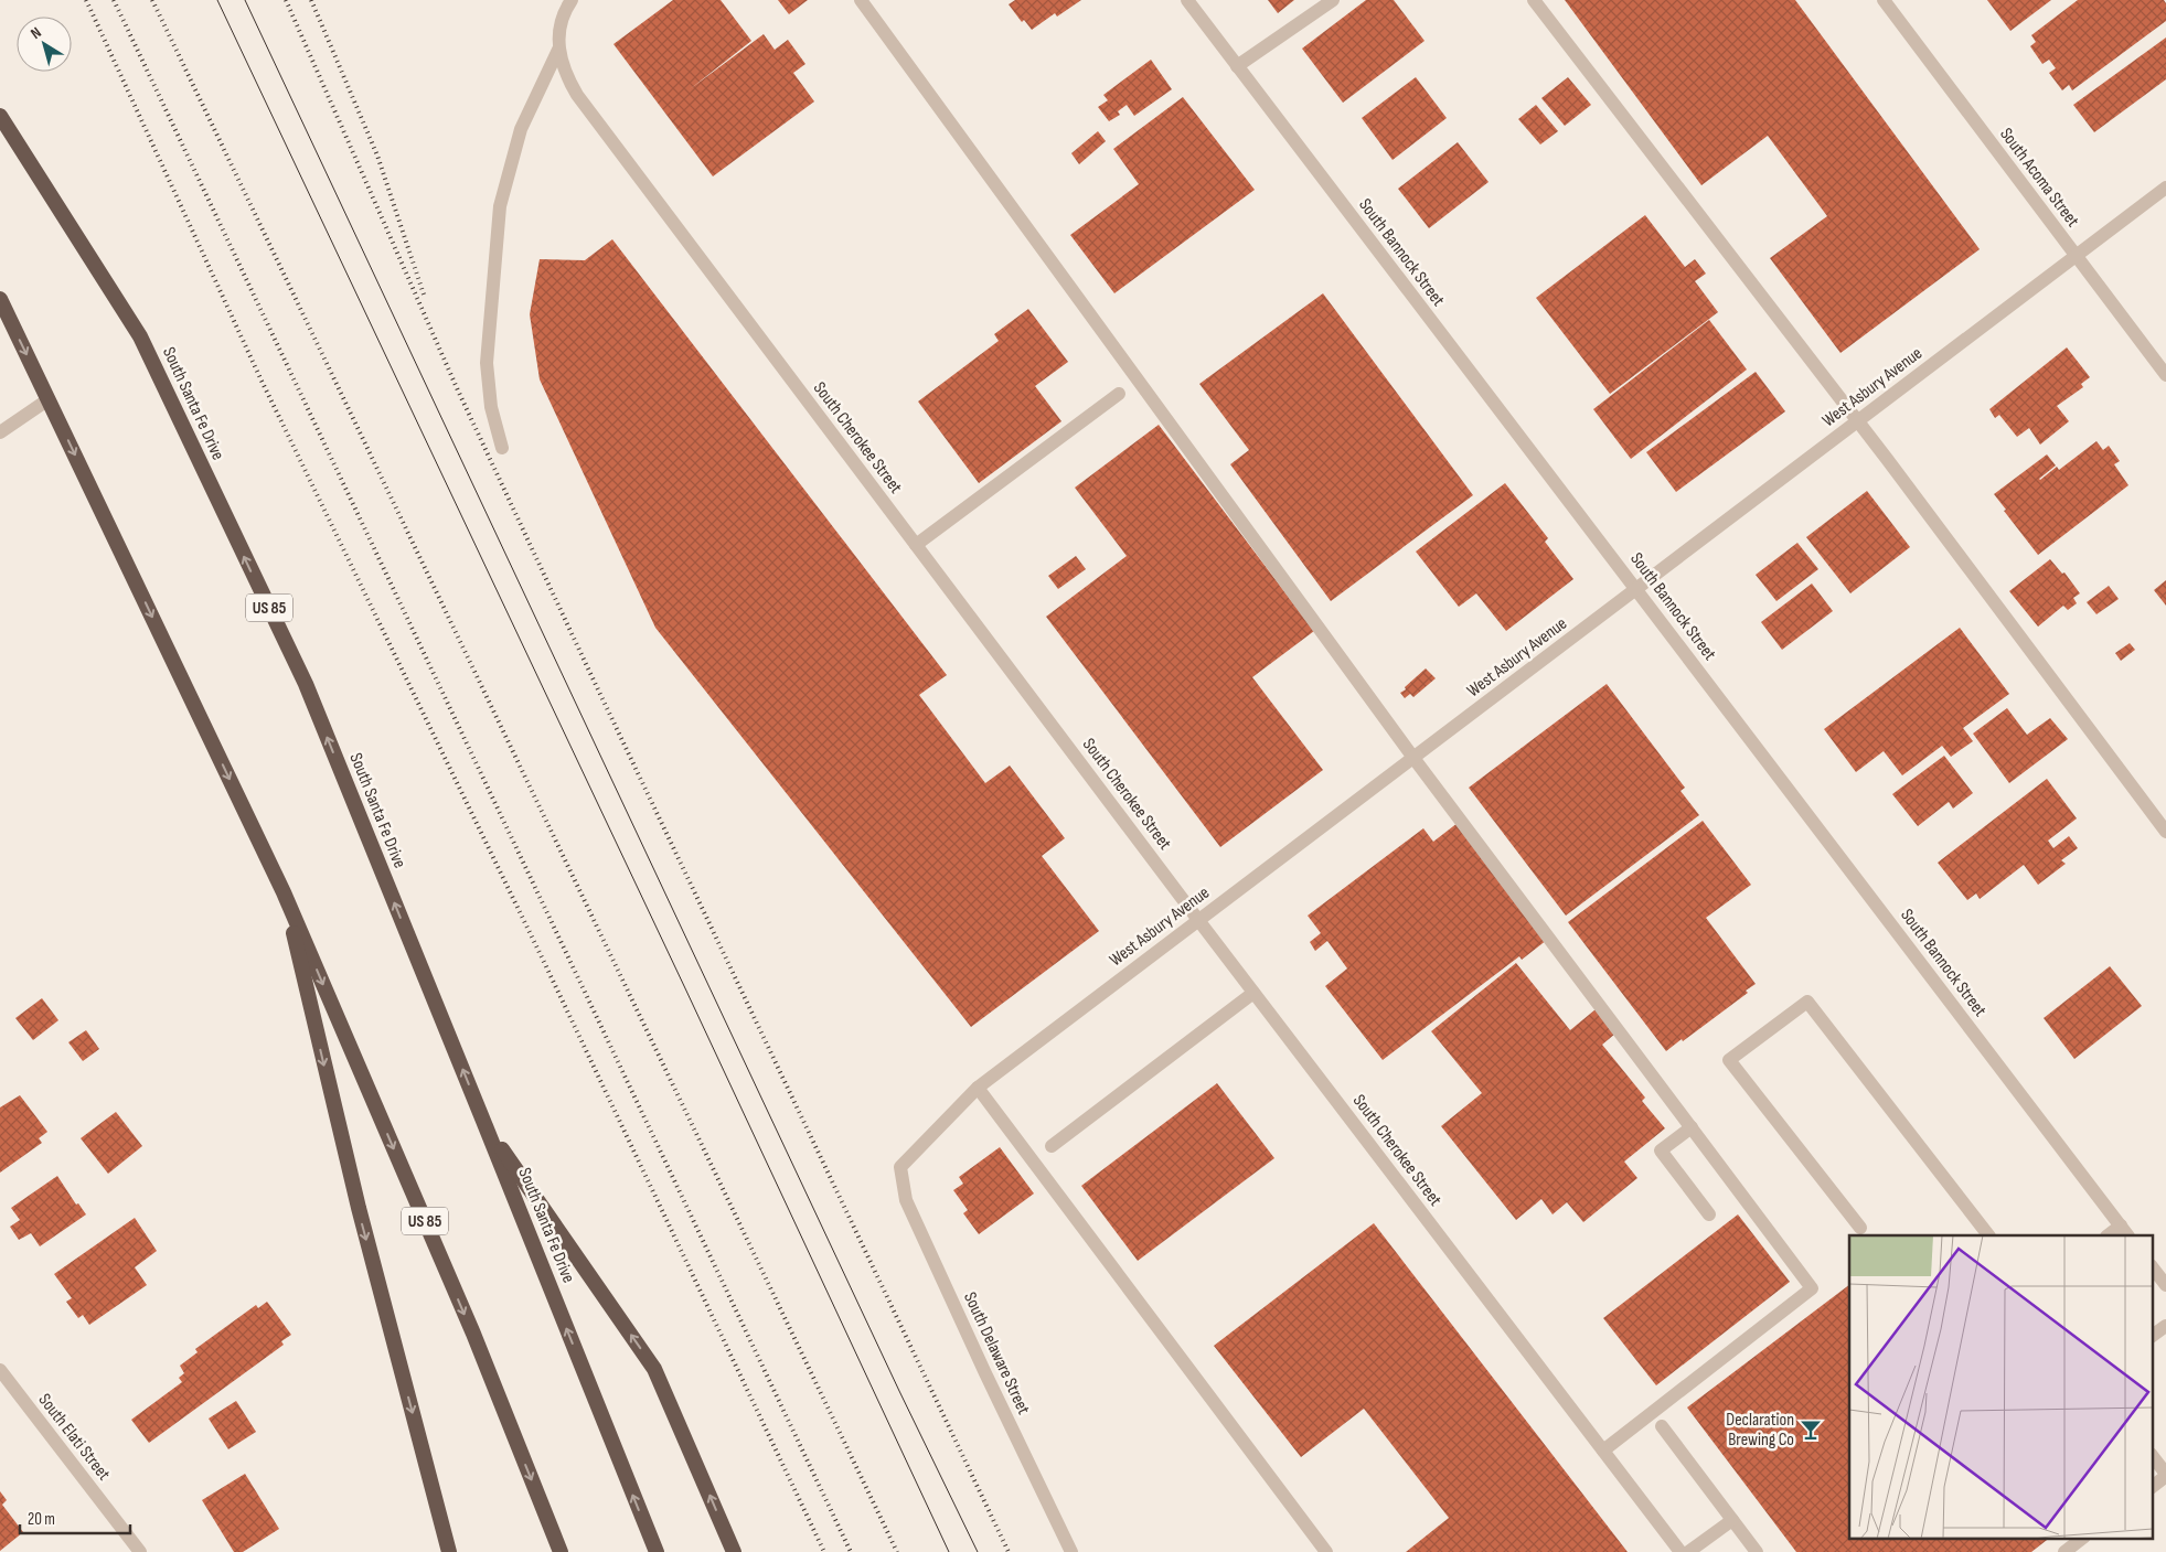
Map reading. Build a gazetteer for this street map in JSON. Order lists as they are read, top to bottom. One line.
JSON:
{"streets":{"highway":["South Santa Fe Drive","US 85"],"street":["South Acoma Street","South Bannock Street","West Asbury Avenue","South Cherokee Street","South Delaware Street","South Elati Street"]},"crossings":[["South Acoma Street","West Asbury Avenue"],["South Bannock Street","West Asbury Avenue"],["West Asbury Avenue","South Cherokee Street"],["West Asbury Avenue","South Delaware Street"]],"places":{"bar":["Declaration Brewing Co"]},"scale_bar":"20 m","north":"top left"}
